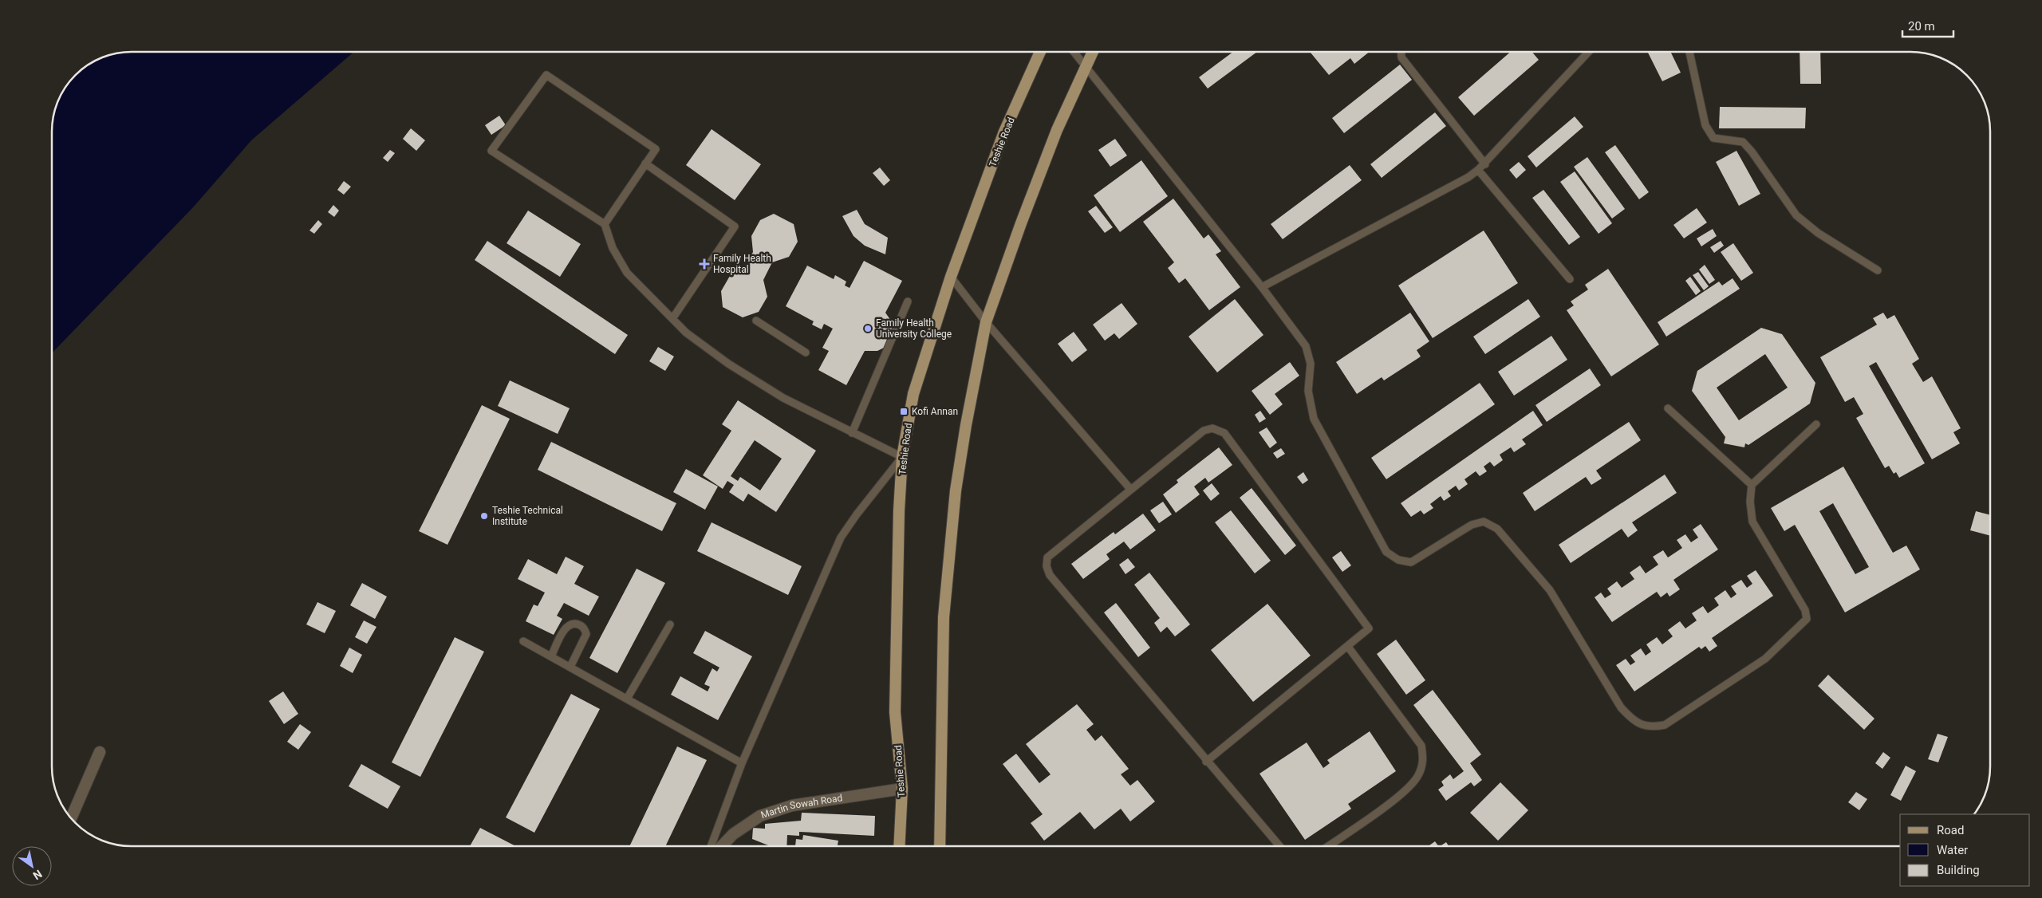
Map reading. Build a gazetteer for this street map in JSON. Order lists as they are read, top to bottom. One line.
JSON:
{"streets":{"main road":["Teshie Road"],"street":["Martin Sowah Road"]},"crossings":[["Teshie Road","Martin Sowah Road"]],"places":{"health":["Family Health Hospital"],"other":["Family Health University College","Teshie Technical Institute"],"transit":["Kofi Annan"]},"legend":["Road","Water","Building"],"scale_bar":"20 m","north":"bottom right"}
